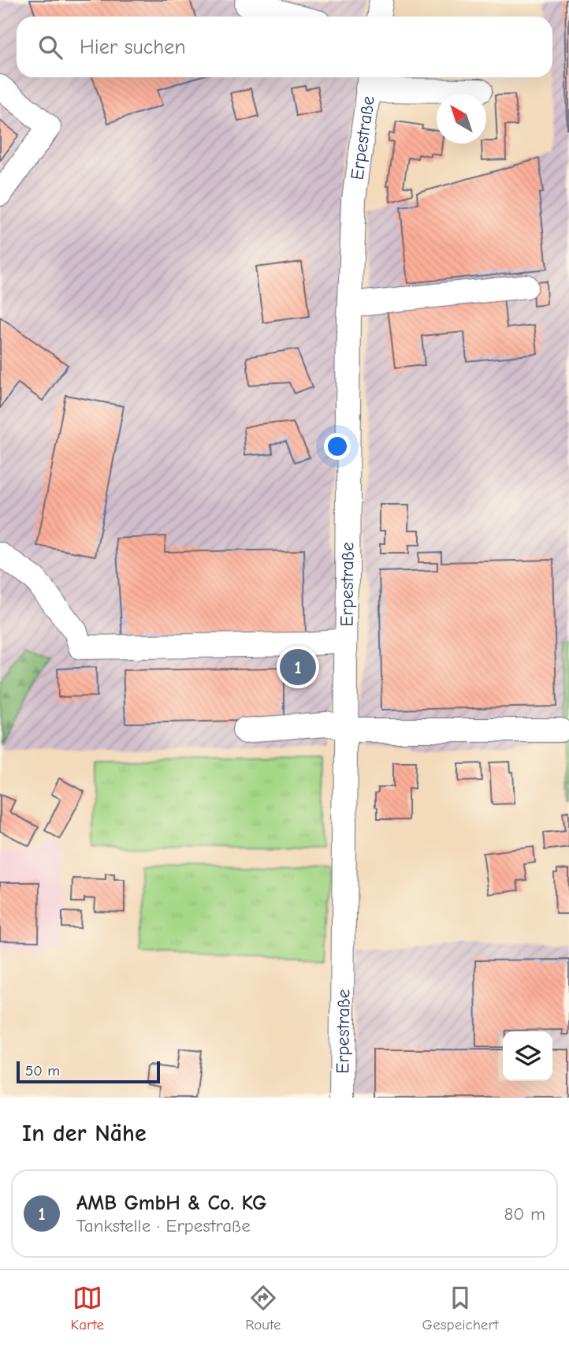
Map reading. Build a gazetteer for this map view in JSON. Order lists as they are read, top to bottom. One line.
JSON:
{"streets":{"street":["Erpestraße"]},"scale_bar":"50 m","north":"top left","page":{"search":"Hier suchen","pins":"1","scale":"50 m","heading":"In der Nähe","list":[{"mark":"1","name":"AMB GmbH & Co. KG","note":"Tankstelle · Erpestraße","value":"80 m"}],"nav":["Karte","Route","Gespeichert"]}}
